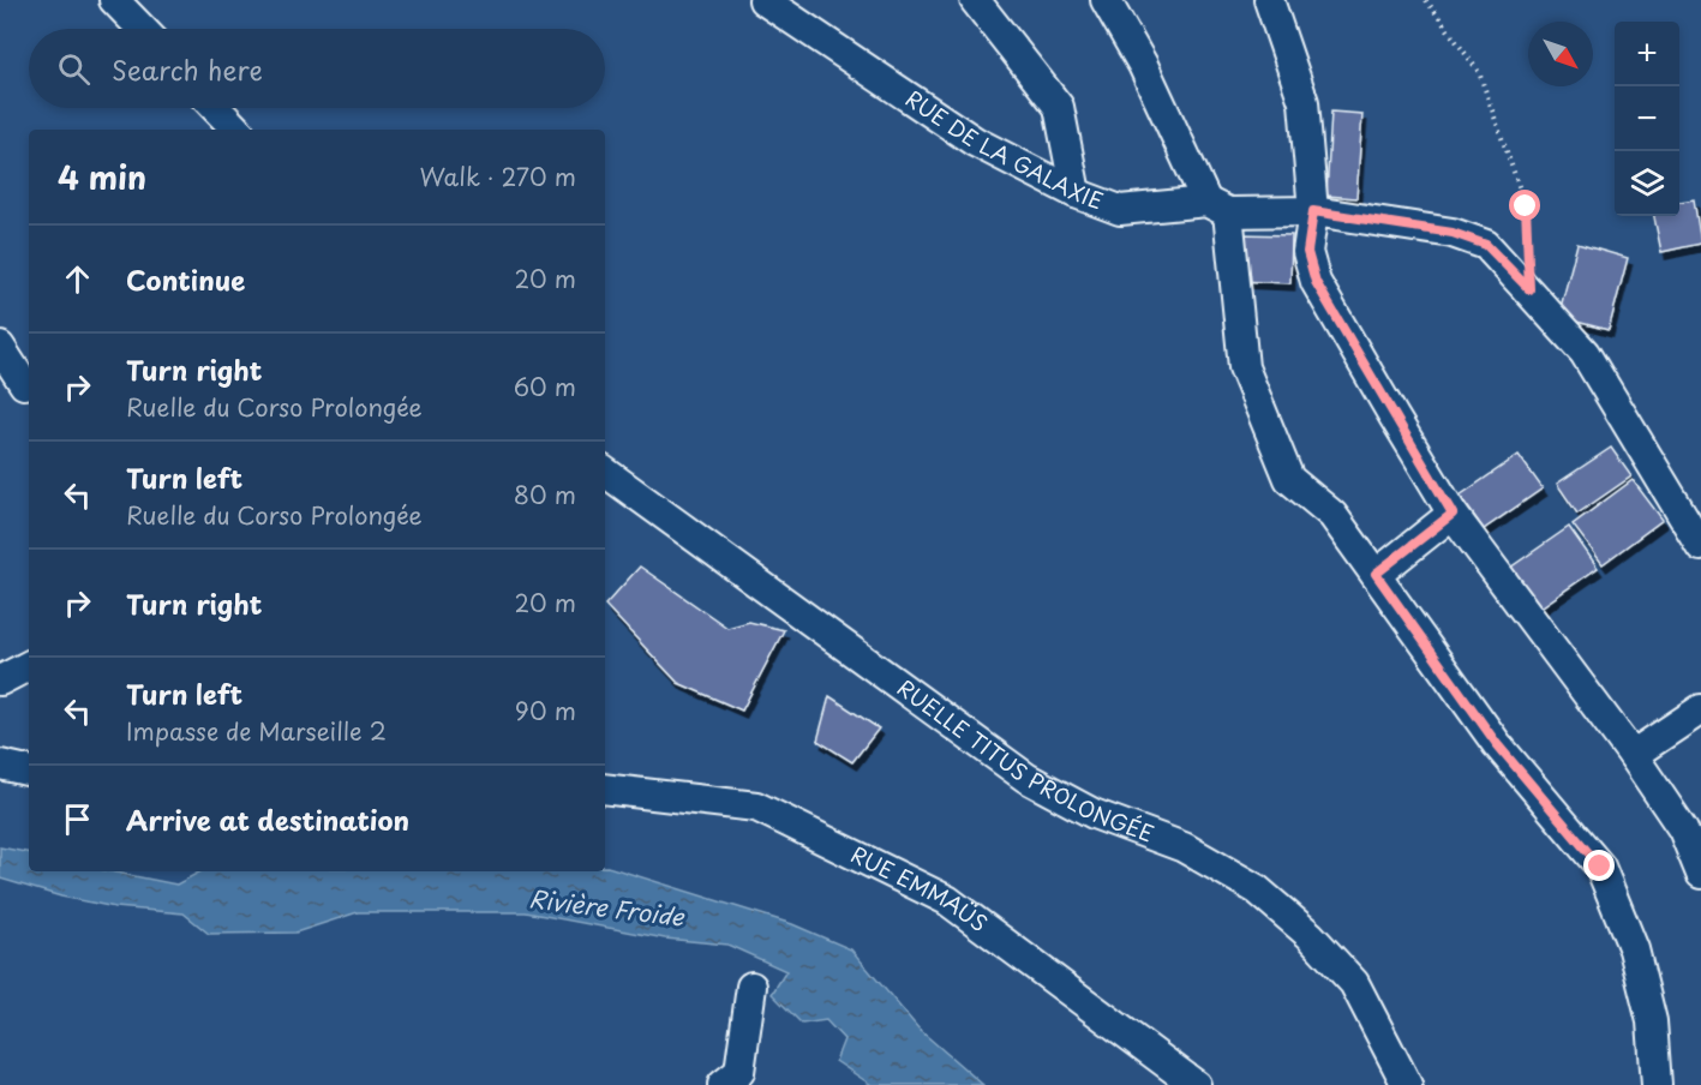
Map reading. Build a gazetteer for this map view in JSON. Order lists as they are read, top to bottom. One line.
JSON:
{"streets":{"street":["RUE DE LA GALAXIE","RUELLE TITUS PROLONGÉE","RUE EMMAÜS"]},"water":["Rivière Froide"],"north":"bottom right","page":{"map_buttons":["+","−"],"search":"Search here","heading":["4 min","Walk · 270 m"],"list":[["Continue","20 m"],["Turn right","Ruelle du Corso Prolongée","60 m"],["Turn left","Ruelle du Corso Prolongée","80 m"],["Turn right","20 m"],["Turn left","Impasse de Marseille 2","90 m"],"Arrive at destination"]}}
